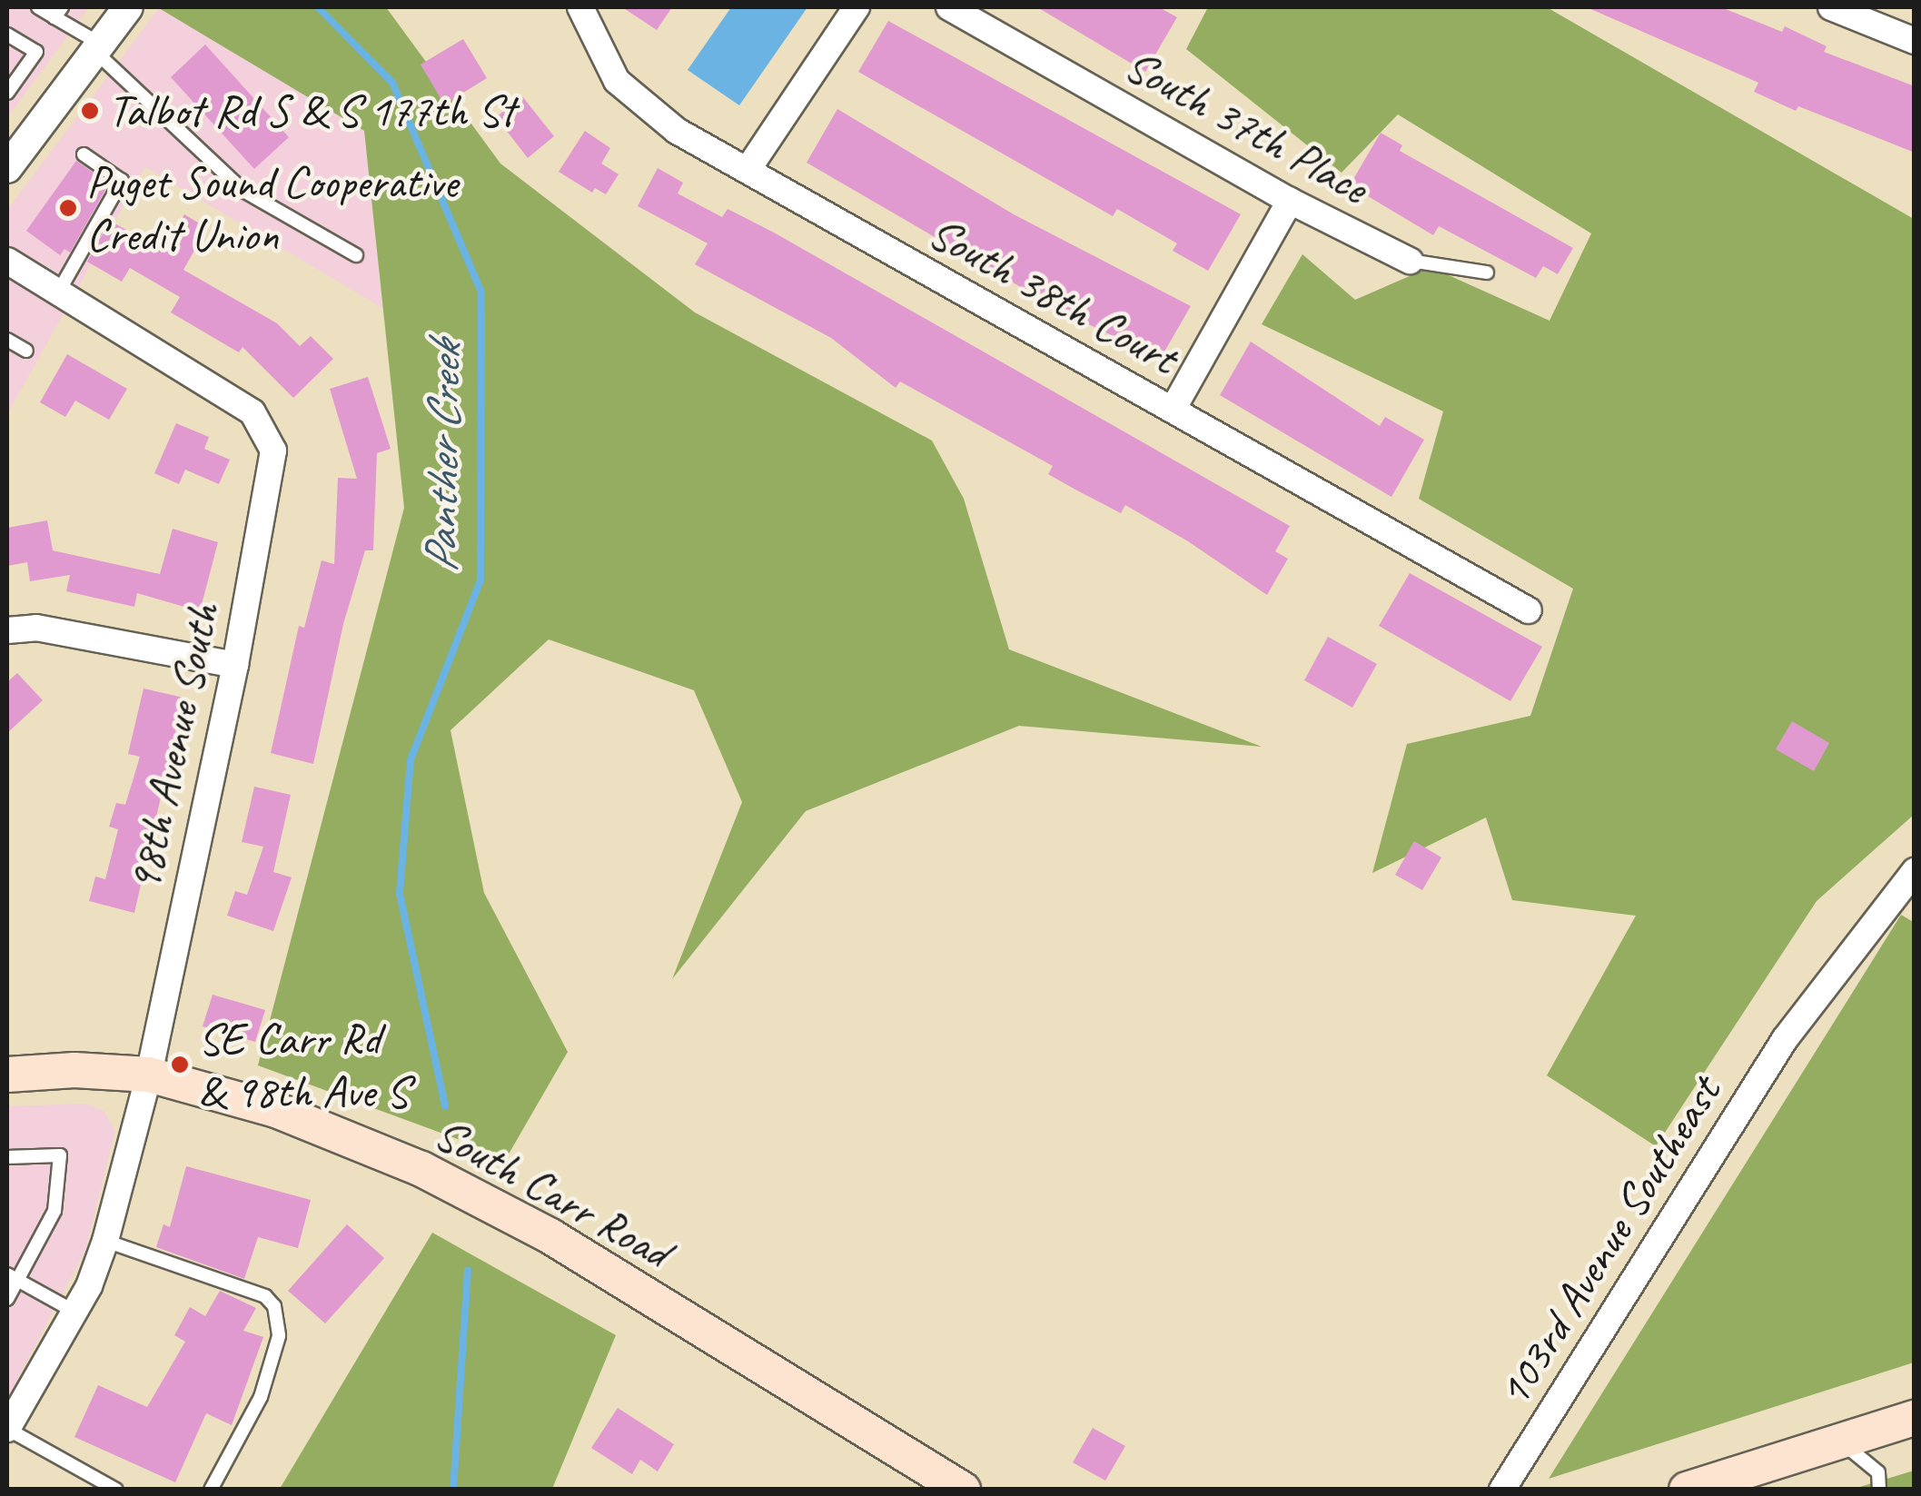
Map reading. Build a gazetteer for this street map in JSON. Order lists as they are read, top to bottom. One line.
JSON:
{"streets":{"main road":["South Carr Road"],"street":["South 37th Place","South 38th Court","98th Avenue South","103rd Avenue Southeast"]},"crossings":[["98th Avenue South","South Carr Road"]],"water":["Panther Creek"],"places":["Talbot Rd S & S 177th St","Puget Sound Cooperative Credit Union","SE Carr Rd & 98th Ave S"]}
